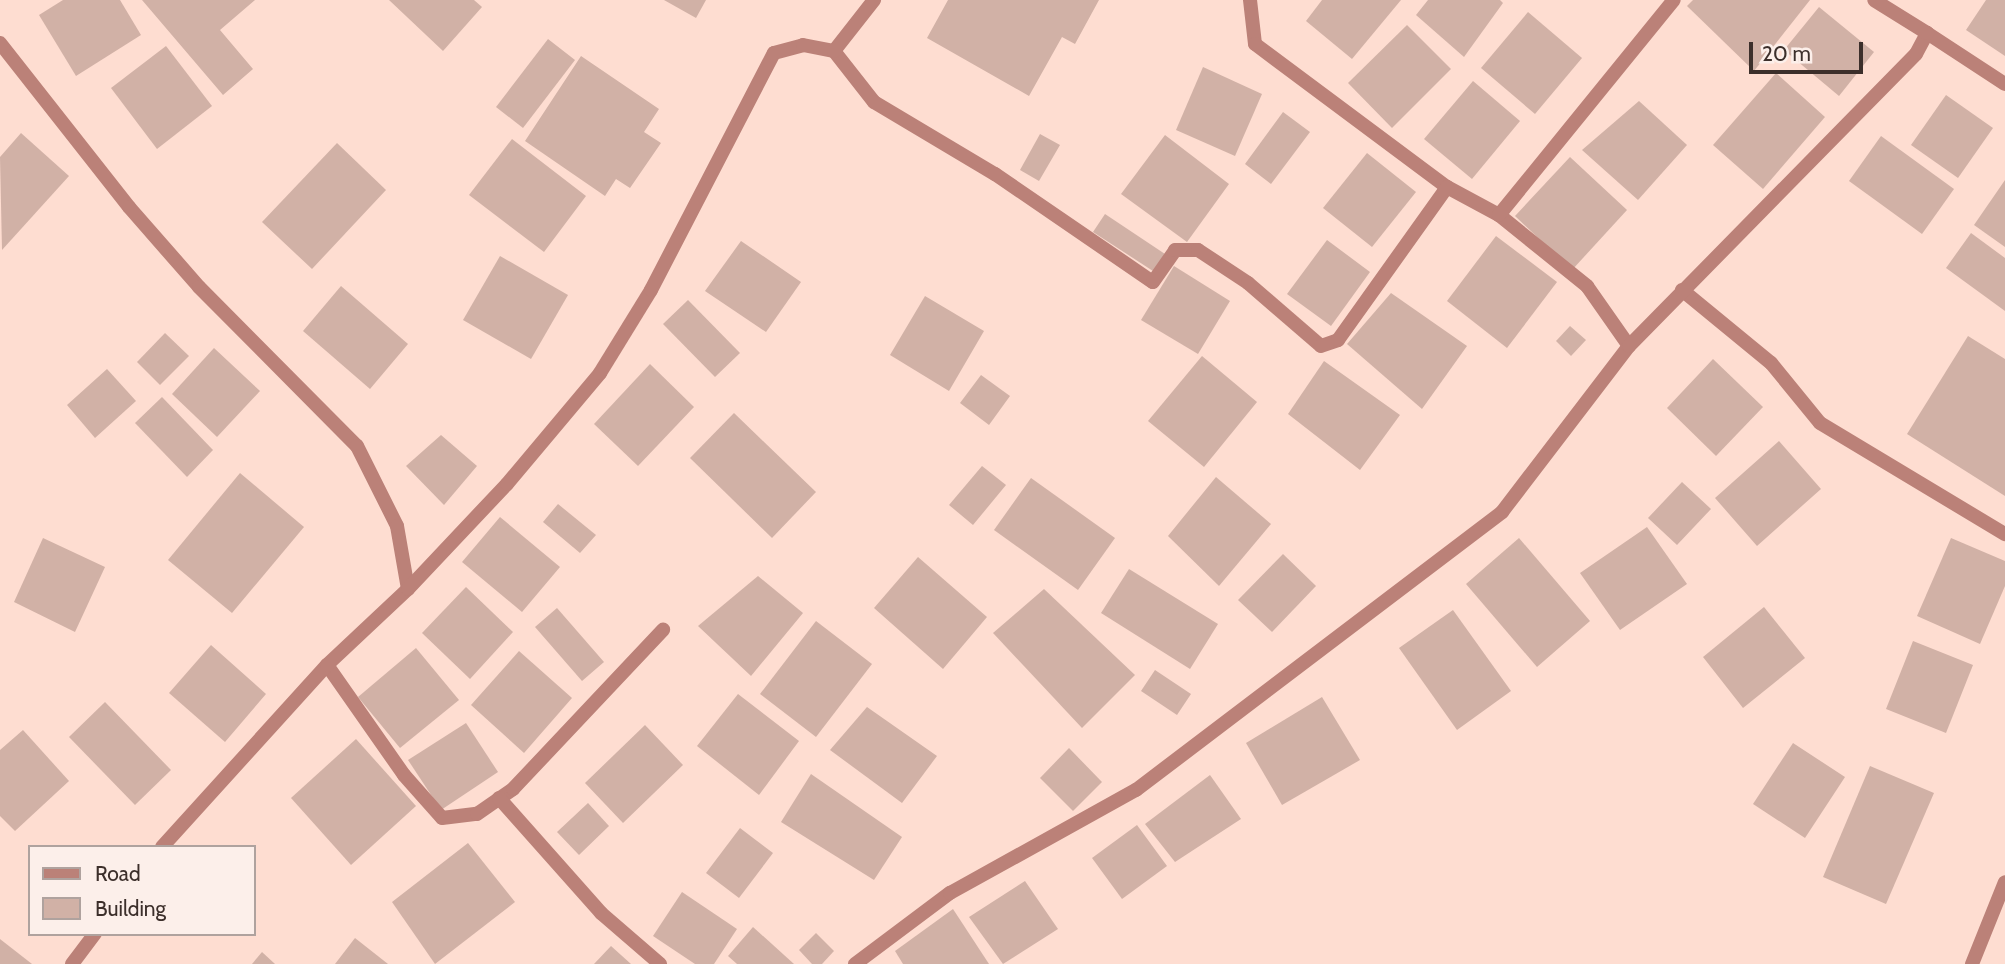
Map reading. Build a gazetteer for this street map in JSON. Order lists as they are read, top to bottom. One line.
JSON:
{"legend":["Road","Building"],"scale_bar":"20 m"}
